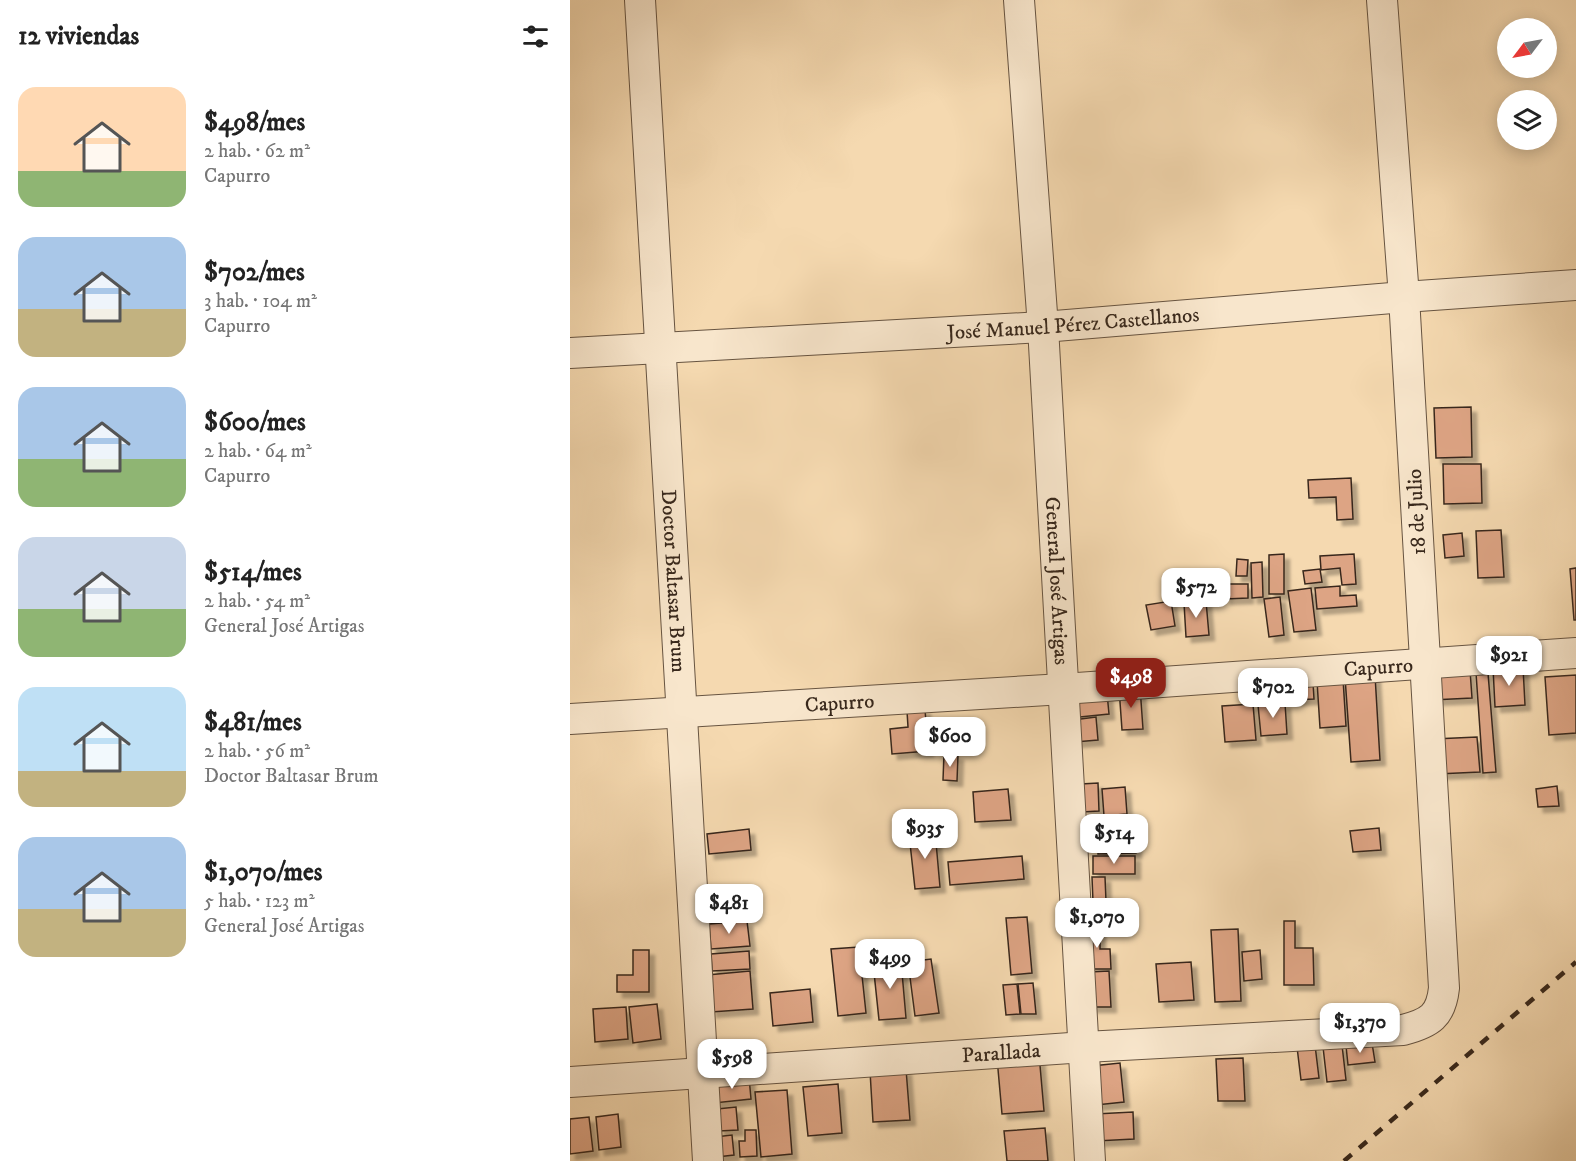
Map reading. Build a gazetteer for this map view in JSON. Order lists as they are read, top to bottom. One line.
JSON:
{"streets":{"street":["José Manuel Pérez Castellanos","18 de Julio","General José Artigas","Doctor Baltasar Brum","Capurro","Parallada"]},"crossings":[["José Manuel Pérez Castellanos","18 de Julio"],["José Manuel Pérez Castellanos","General José Artigas"],["José Manuel Pérez Castellanos","Doctor Baltasar Brum"],["18 de Julio","Capurro"],["18 de Julio","Parallada"],["General José Artigas","Capurro"],["General José Artigas","Parallada"],["Doctor Baltasar Brum","Capurro"],["Doctor Baltasar Brum","Parallada"]],"north":"bottom left","page":{"heading":"12 viviendas","list":[{"name":"$498/mes","note":"2 hab. · 62 m² · Capurro"},{"name":"$702/mes","note":"3 hab. · 104 m² · Capurro"},{"name":"$600/mes","note":"2 hab. · 64 m² · Capurro"},{"name":"$514/mes","note":"2 hab. · 54 m² · General José Artigas"},{"name":"$481/mes","note":"2 hab. · 56 m² · Doctor Baltasar Brum"},{"name":"$1,070/mes","note":"5 hab. · 123 m² · General José Artigas"}],"price":["$572","$921","$498","$702","$600","$935","$514","$481","$1,070","$499","$1,370","$598"]}}
